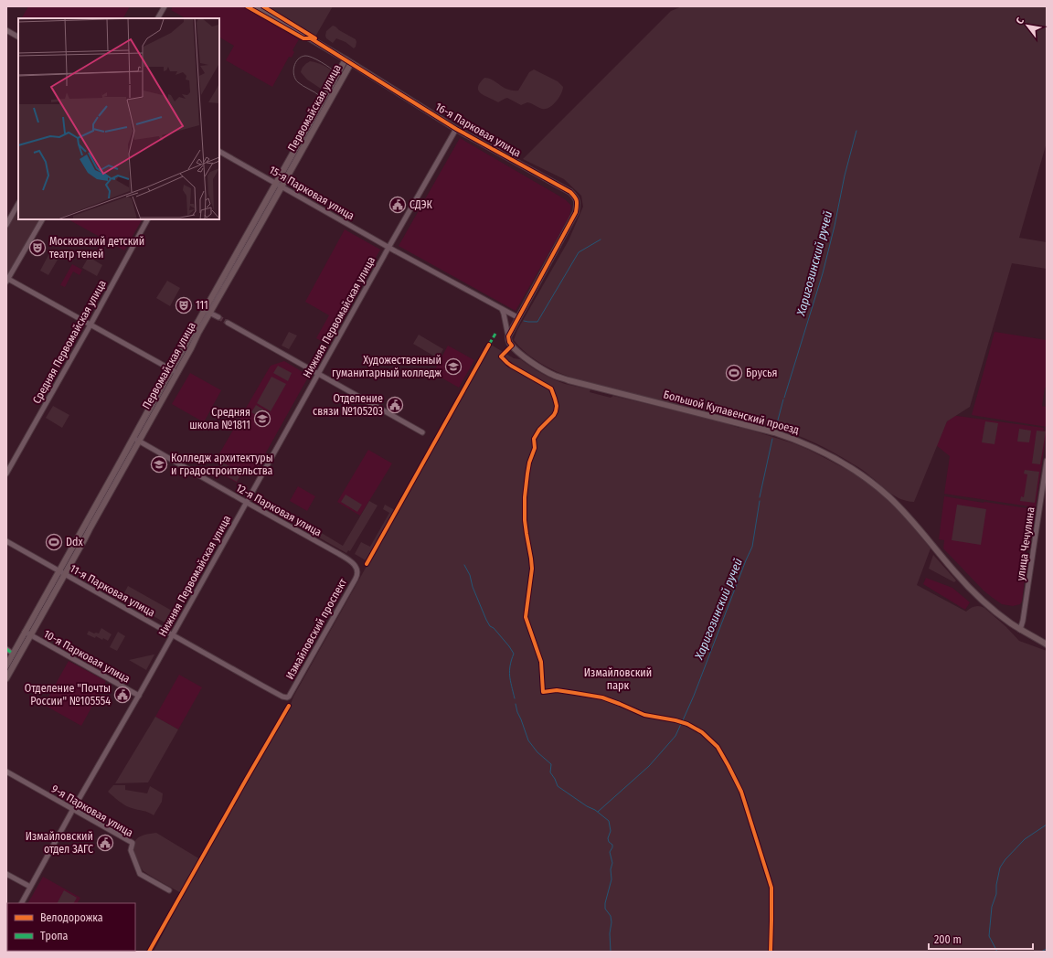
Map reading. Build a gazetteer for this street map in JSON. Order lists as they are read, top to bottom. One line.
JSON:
{"streets":{"main road":["Первомайская улица","16-я Парковая улица","Большой Купавенский проезд"],"street":["15-я Парковая улица","Нижняя Первомайская улица","Средняя Первомайская улица","12-я Парковая улица","улица Чечулина","11-я Парковая улица","Измайловский проспект","10-я Парковая улица","9-я Парковая улица"]},"crossings":[["Первомайская улица","16-я Парковая улица"],["Первомайская улица","15-я Парковая улица"],["Первомайская улица","12-я Парковая улица"],["Первомайская улица","11-я Парковая улица"],["Первомайская улица","10-я Парковая улица"],["16-я Парковая улица","15-я Парковая улица"],["16-я Парковая улица","Нижняя Первомайская улица"],["15-я Парковая улица","Нижняя Первомайская улица"],["Нижняя Первомайская улица","12-я Парковая улица"],["Нижняя Первомайская улица","11-я Парковая улица"],["Нижняя Первомайская улица","10-я Парковая улица"],["Нижняя Первомайская улица","9-я Парковая улица"],["Большой Купавенский проезд","улица Чечулина"],["12-я Парковая улица","Измайловский проспект"],["11-я Парковая улица","Измайловский проспект"]],"water":["Харигозинский ручей"],"parks":["Измайловский парк"],"places":{"public building":["СДЭК","Отделение связи №105203","Отделение \"Почты России\" №105554","Измайловский отдел ЗАГС"],"theatre":["Московский детский театр теней","111"],"school or university":["Художественный гуманитарный колледж","Средняя школа №1811","Колледж архитектуры и градостроительства"],"sports":["Брусья","Ddx"]},"legend":["Велодорожка","Тропа"],"scale_bar":"200 m","north":"top left"}
